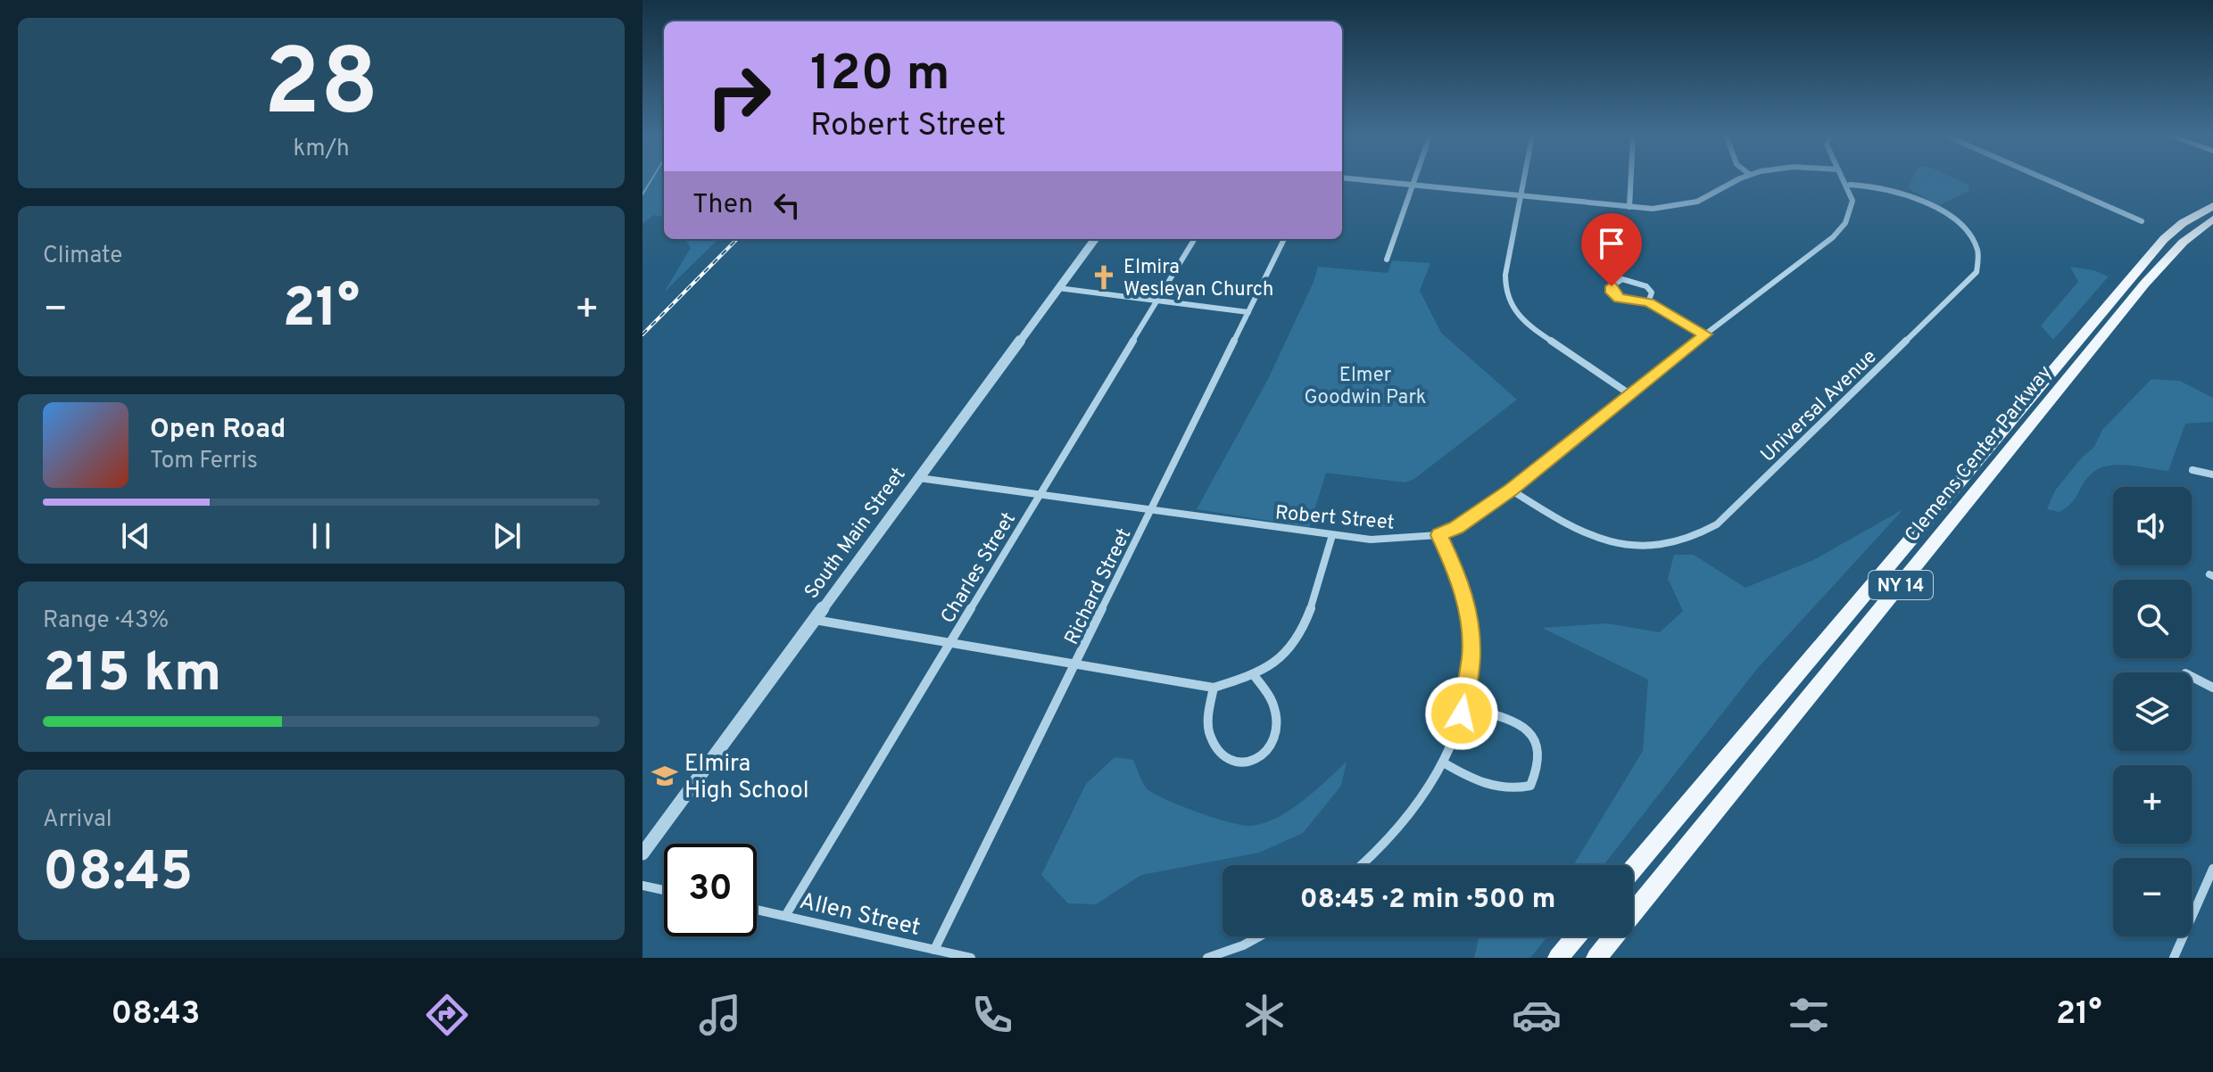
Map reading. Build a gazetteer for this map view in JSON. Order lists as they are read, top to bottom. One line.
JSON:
{"streets":{"main road":["Clemens Center Parkway","NY 14"],"street":["Universal Avenue","Robert Street","South Main Street","Charles Street","Richard Street","Allen Street"]},"crossings":[["Universal Avenue","Robert Street"],["Robert Street","South Main Street"],["Robert Street","Charles Street"],["Robert Street","Richard Street"],["Charles Street","Allen Street"],["Richard Street","Allen Street"]],"parks":["Elmer Goodwin Park"],"places":{"church":["Elmira Wesleyan Church"],"school or university":["Elmira High School"]},"page":{"tile":[["28","km/h"],"Climate",["Range · 43%","215 km"],["Arrival","08:45"]],"turn":["120 m","Robert Street"],"then":"Then","heat":["−","21°","+"],"song":["Open Road","Tom Ferris"],"map_buttons":["+","−"],"limit":"30","trip":"08:45 · 2 min · 500 m","tabs":["08:43","21°"]}}
